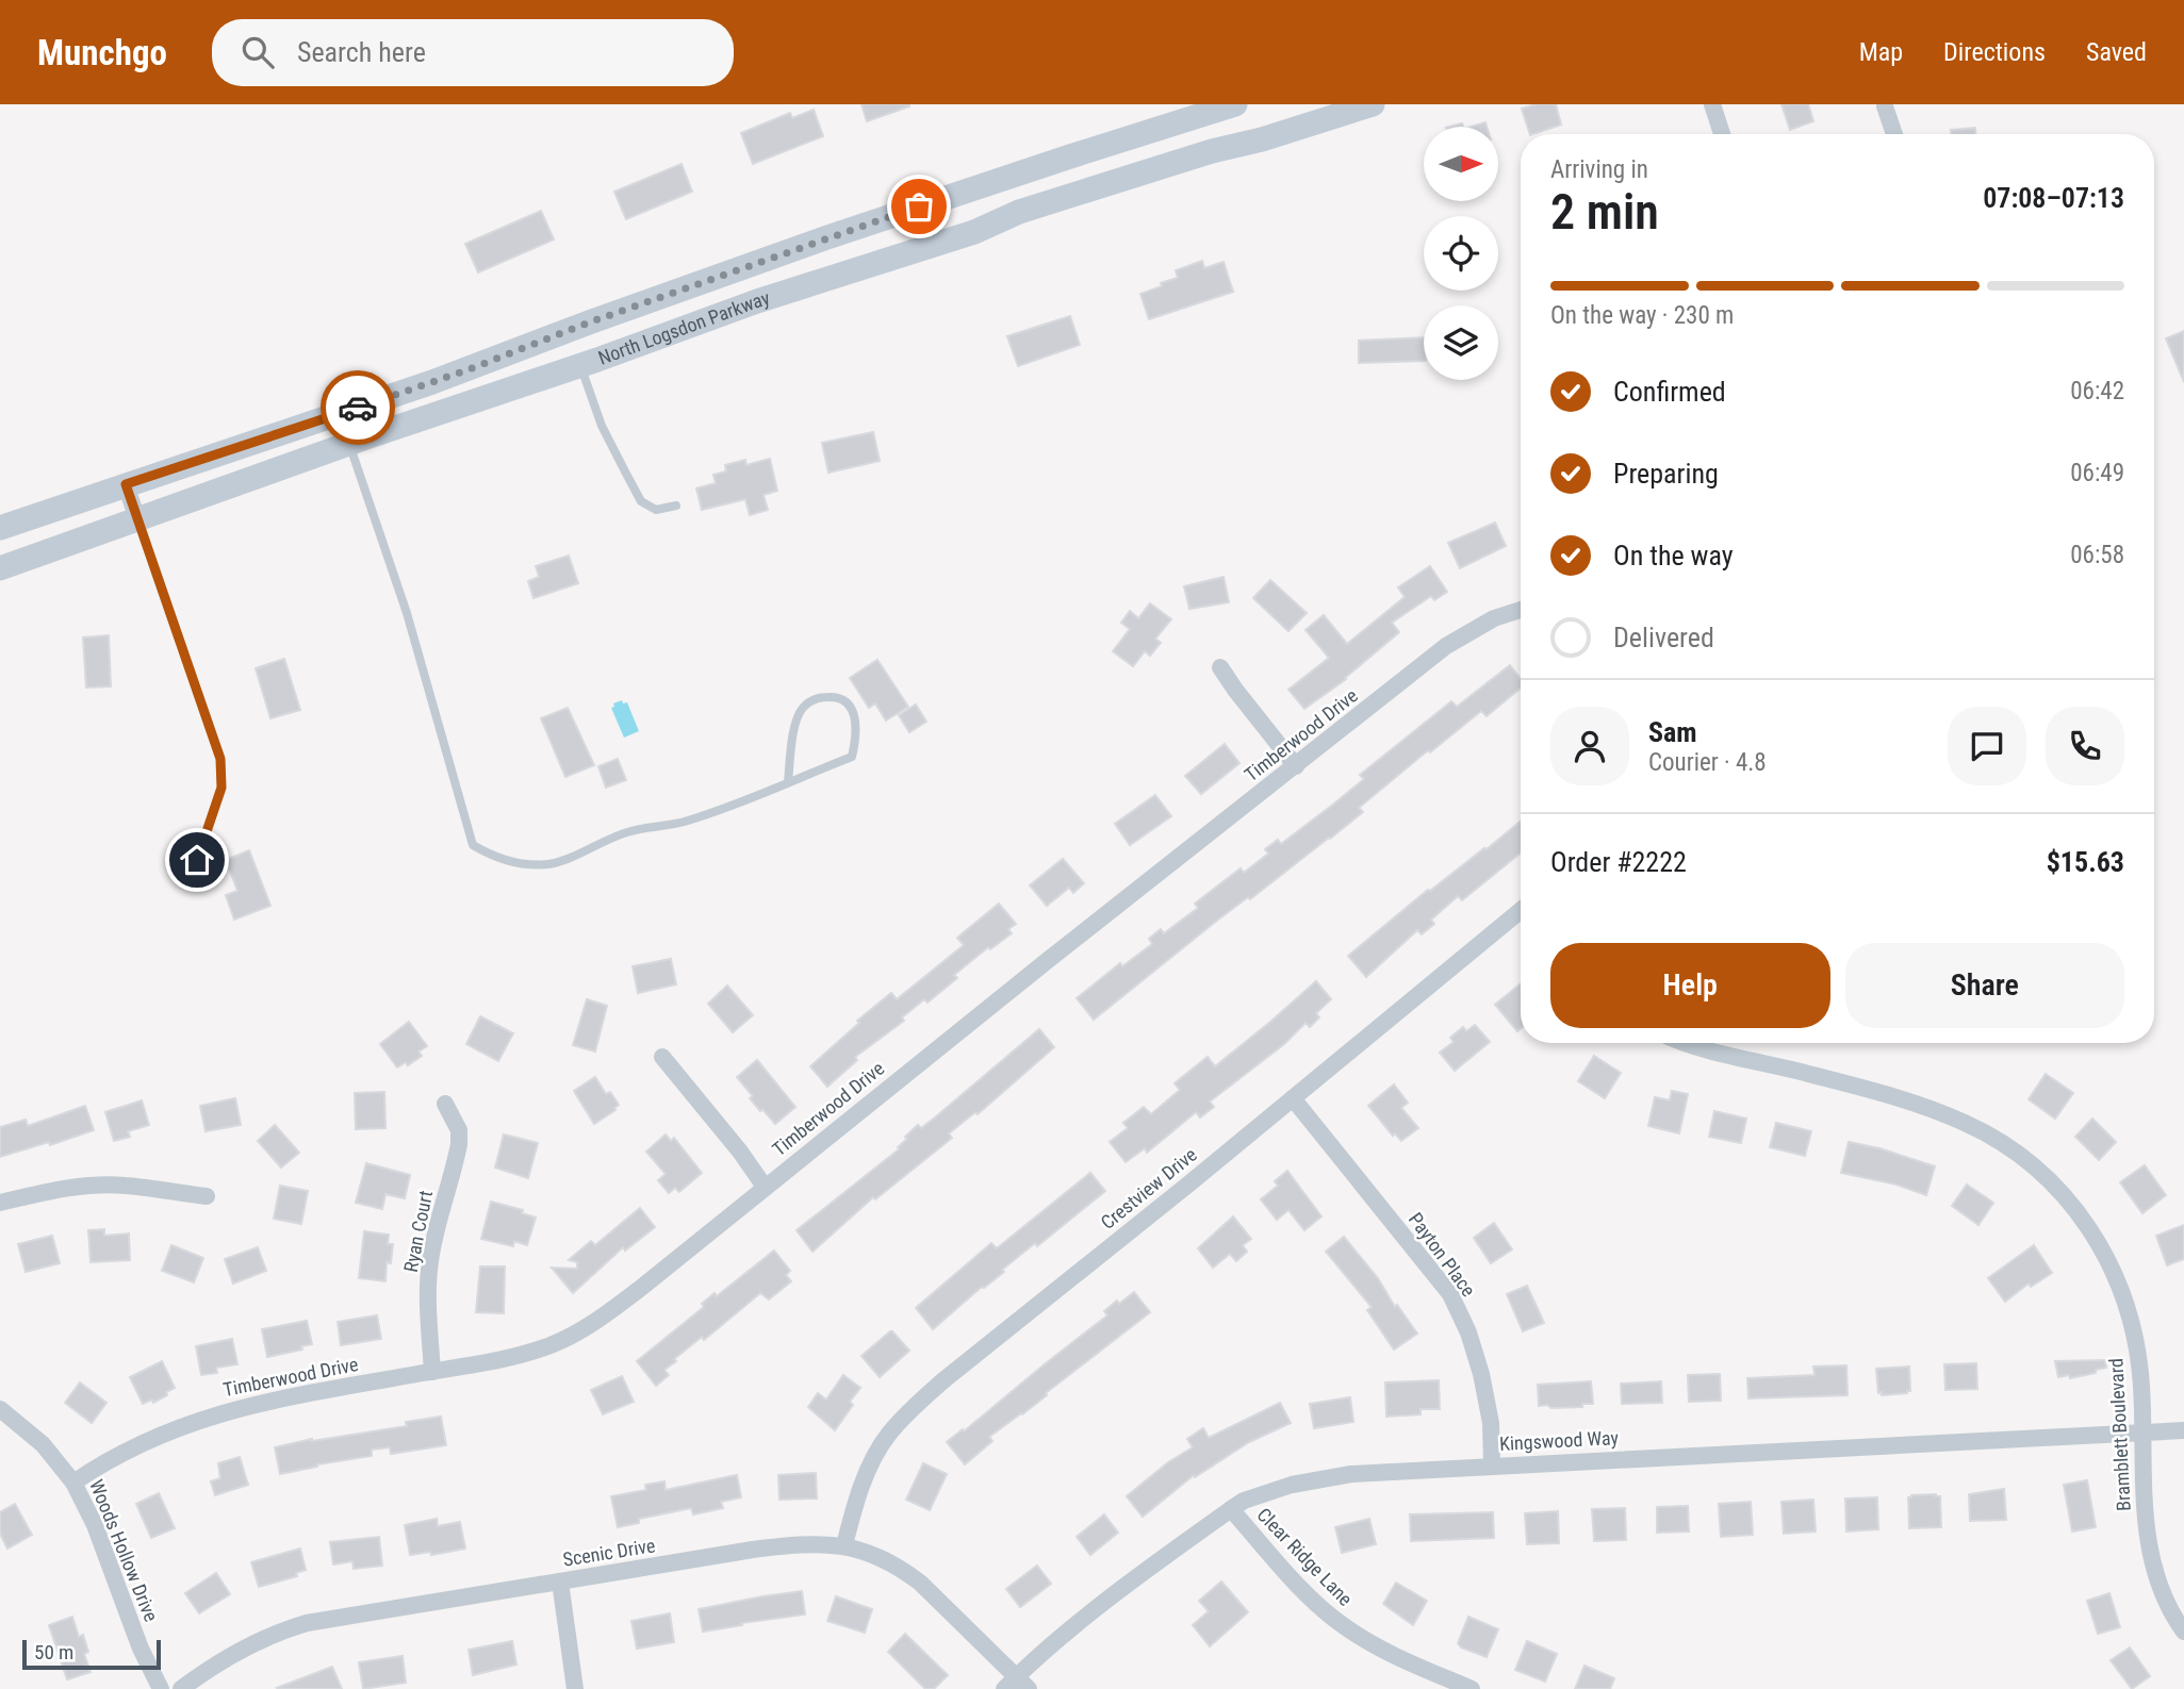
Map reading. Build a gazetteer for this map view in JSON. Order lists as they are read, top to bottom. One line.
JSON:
{"streets":{"main road":["North Logsdon Parkway"],"street":["Timberwood Drive","Crestview Drive","Ryan Court","Payton Place","Bramblett Boulevard","Kingswood Way","Woods Hollow Drive","Scenic Drive","Clear Ridge Lane"]},"crossings":[["Timberwood Drive","Ryan Court"],["Timberwood Drive","Woods Hollow Drive"],["Crestview Drive","Payton Place"],["Crestview Drive","Scenic Drive"],["Payton Place","Kingswood Way"],["Bramblett Boulevard","Kingswood Way"],["Kingswood Way","Scenic Drive"],["Kingswood Way","Clear Ridge Lane"]],"scale_bar":"50 m","north":"right","page":{"header":"Munchgo","search":"Search here","nav":["Map","Directions","Saved"],"heading":["2 min","Arriving in","07:08–07:13"],"panel":["Sam","Courier · 4.8","Order #2222","$15.63"],"bar":"On the way · 230 m","list":[["Confirmed","06:42"],["Preparing","06:49"],["On the way","06:58"],"Delivered"],"buttons":["Help","Share"],"scale":"50 m"}}
